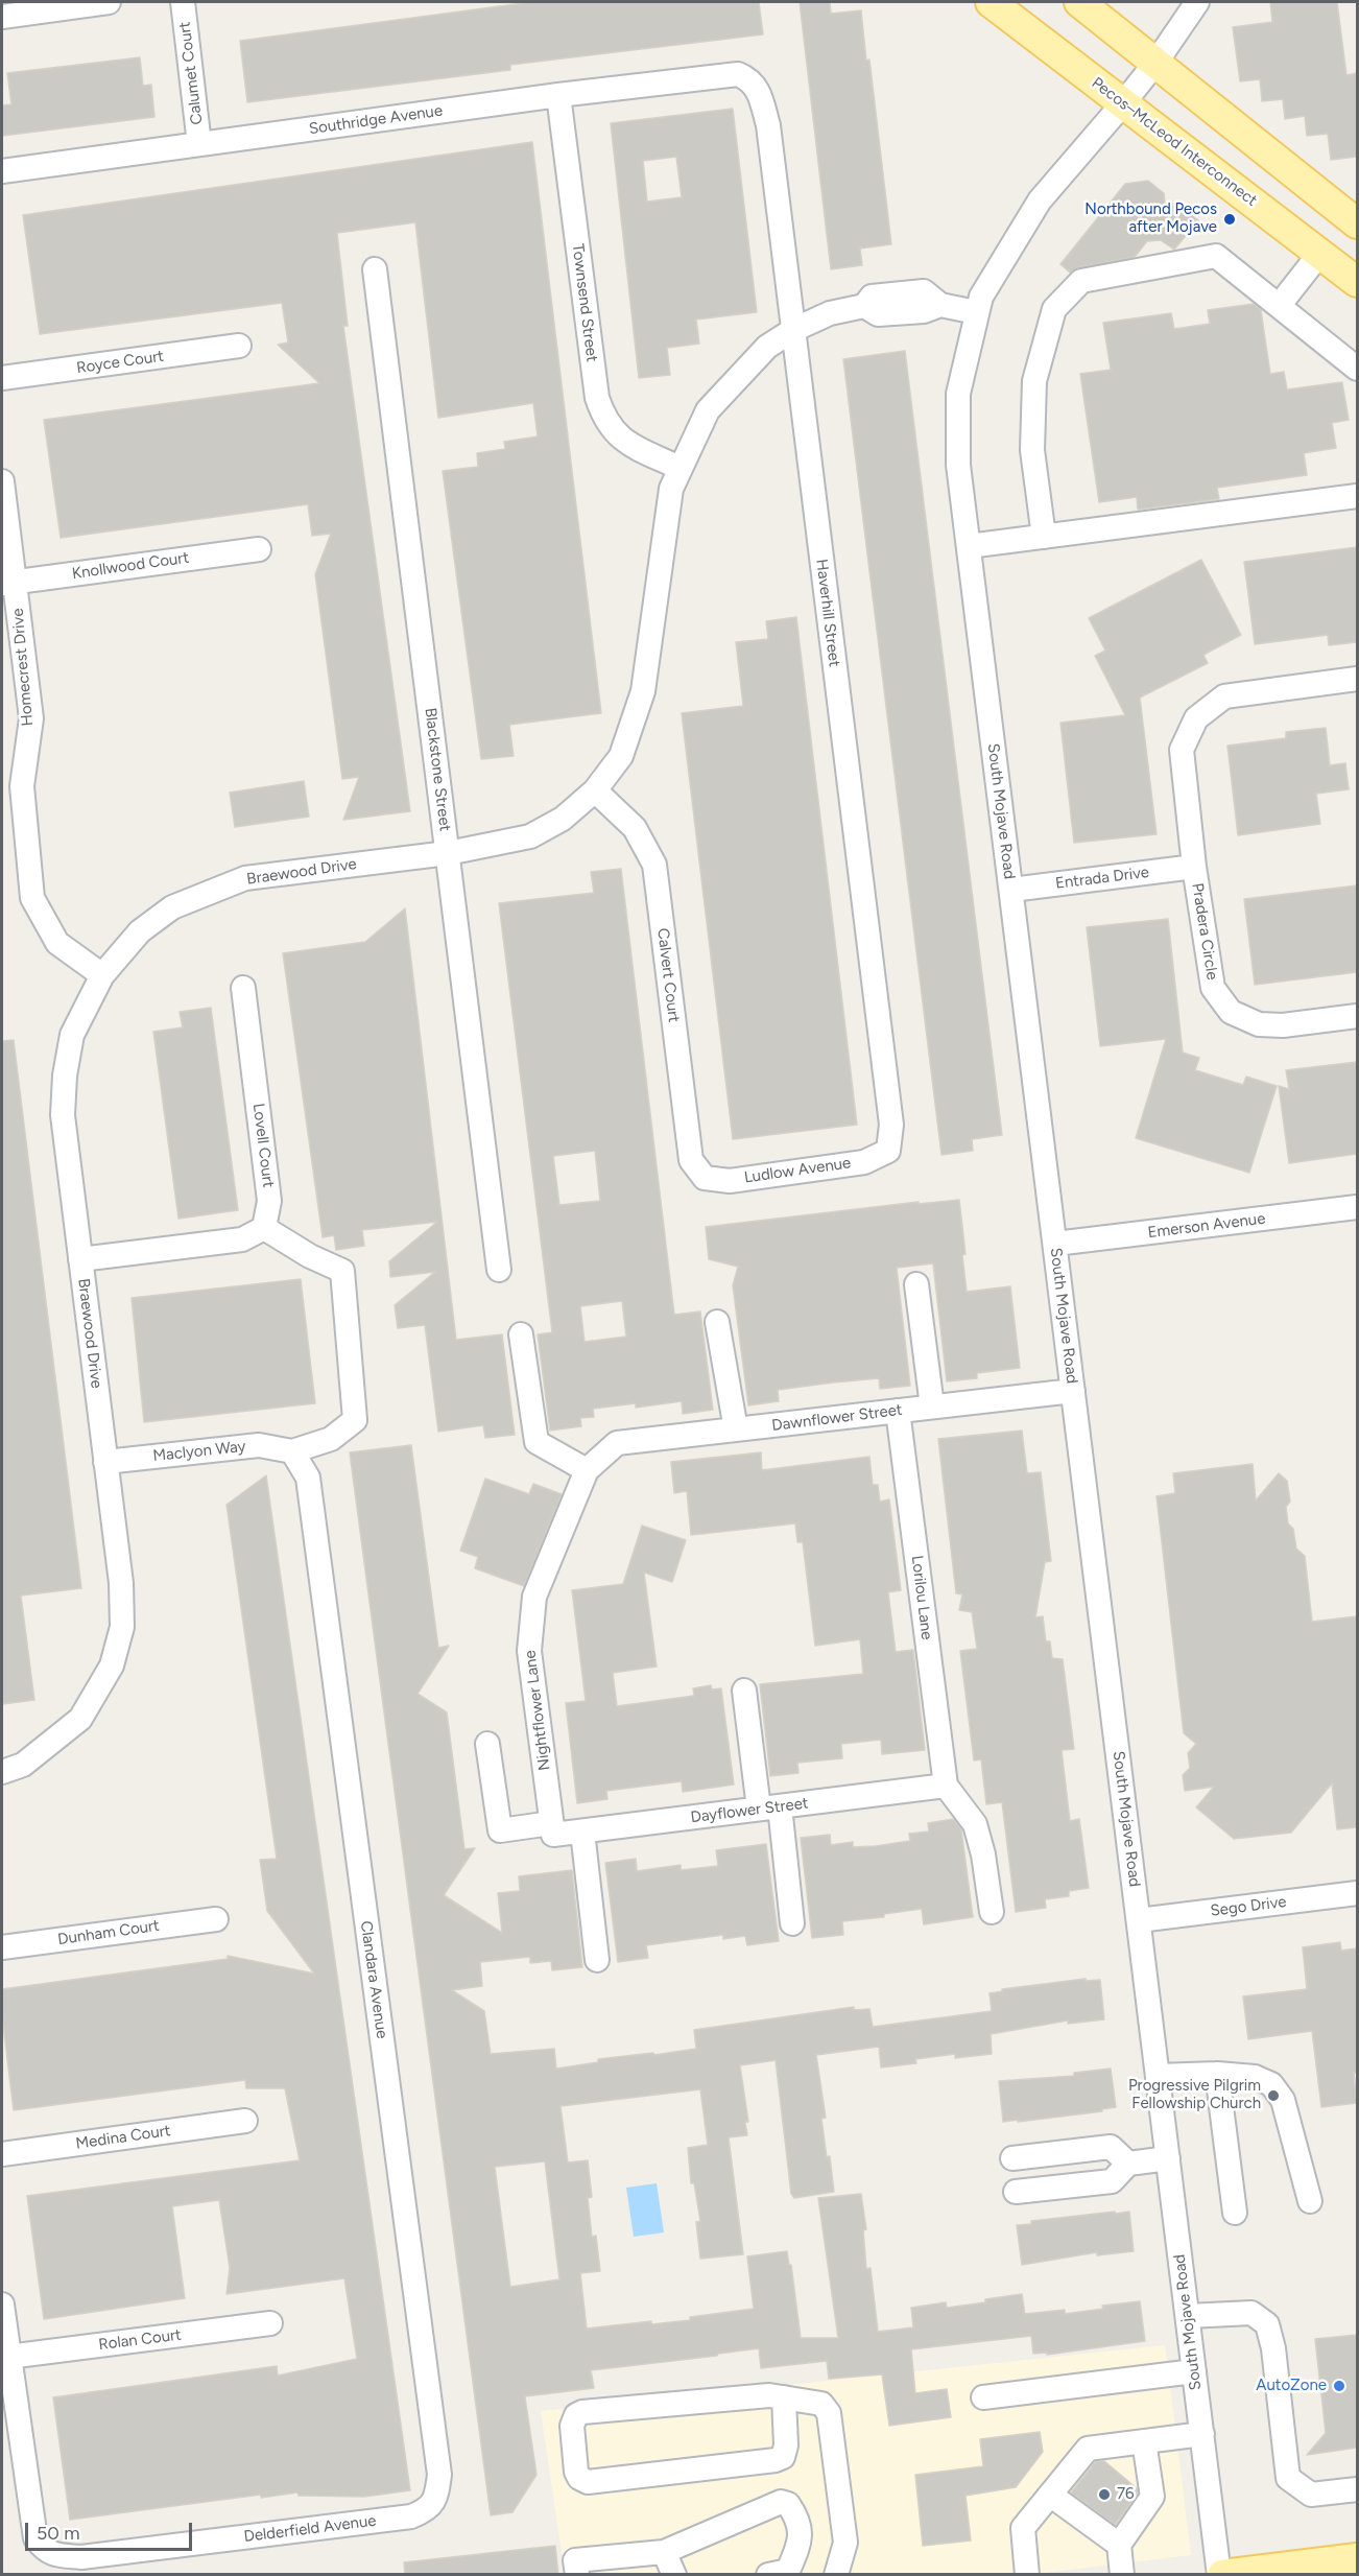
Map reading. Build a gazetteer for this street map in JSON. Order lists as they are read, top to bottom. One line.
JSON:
{"streets":{"main road":["Pecos–McLeod Interconnect"],"street":["Calumet Court","Southridge Avenue","Townsend Street","Royce Court","Knollwood Court","Haverhill Street","Homecrest Drive","Blackstone Street","South Mojave Road","Braewood Drive","Entrada Drive","Pradera Circle","Calvert Court","Lovell Court","Ludlow Avenue","Emerson Avenue","Dawnflower Street","Maclyon Way","Lorilou Lane","Nightflower Lane","Dayflower Street","Sego Drive","Dunham Court","Clandara Avenue","Medina Court","Rolan Court","Delderfield Avenue"]},"crossings":[["Calumet Court","Southridge Avenue"],["Southridge Avenue","Townsend Street"],["Southridge Avenue","Haverhill Street"],["Pecos–McLeod Interconnect","South Mojave Road"],["Townsend Street","Braewood Drive"],["Knollwood Court","Homecrest Drive"],["Haverhill Street","Braewood Drive"],["Haverhill Street","Ludlow Avenue"],["Homecrest Drive","Braewood Drive"],["Blackstone Street","Braewood Drive"],["South Mojave Road","Braewood Drive"],["South Mojave Road","Entrada Drive"],["South Mojave Road","Emerson Avenue"],["South Mojave Road","Dawnflower Street"],["South Mojave Road","Sego Drive"],["Braewood Drive","Calvert Court"],["Braewood Drive","Maclyon Way"],["Entrada Drive","Pradera Circle"],["Calvert Court","Ludlow Avenue"],["Dawnflower Street","Lorilou Lane"],["Dawnflower Street","Nightflower Lane"],["Maclyon Way","Clandara Avenue"],["Lorilou Lane","Dayflower Street"],["Nightflower Lane","Dayflower Street"],["Clandara Avenue","Delderfield Avenue"],["Rolan Court","Delderfield Avenue"]],"places":["Northbound Pecos after Mojave","Progressive Pilgrim Fellowship Church","AutoZone","76"],"scale_bar":"50 m"}
